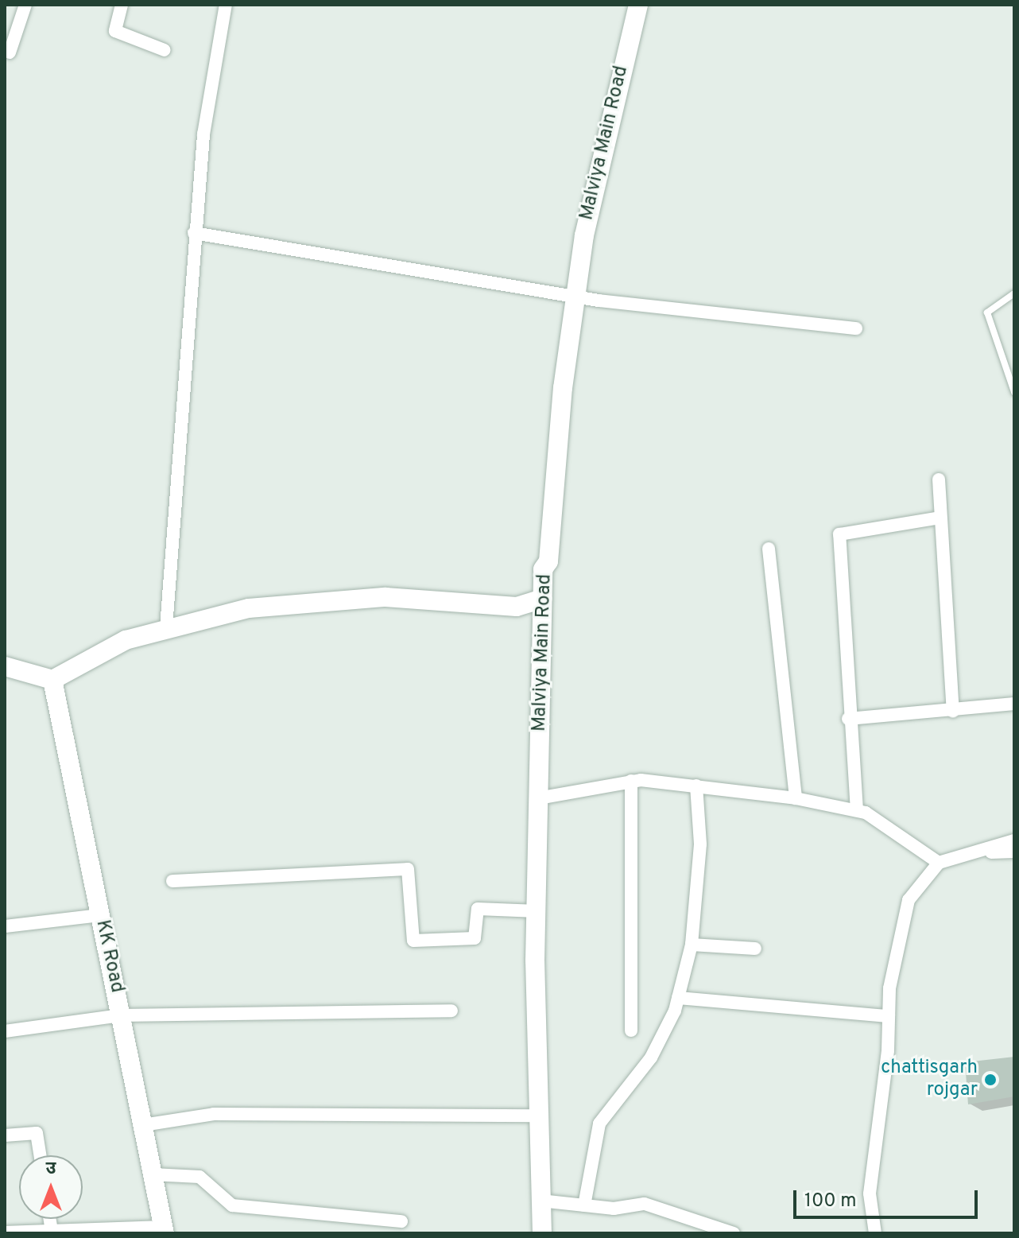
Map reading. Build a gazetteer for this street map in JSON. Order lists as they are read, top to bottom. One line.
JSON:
{"streets":{"street":["Malviya Main Road","KK Road"]},"places":["chattisgarh rojgar"],"scale_bar":"100 m","north":"top"}
